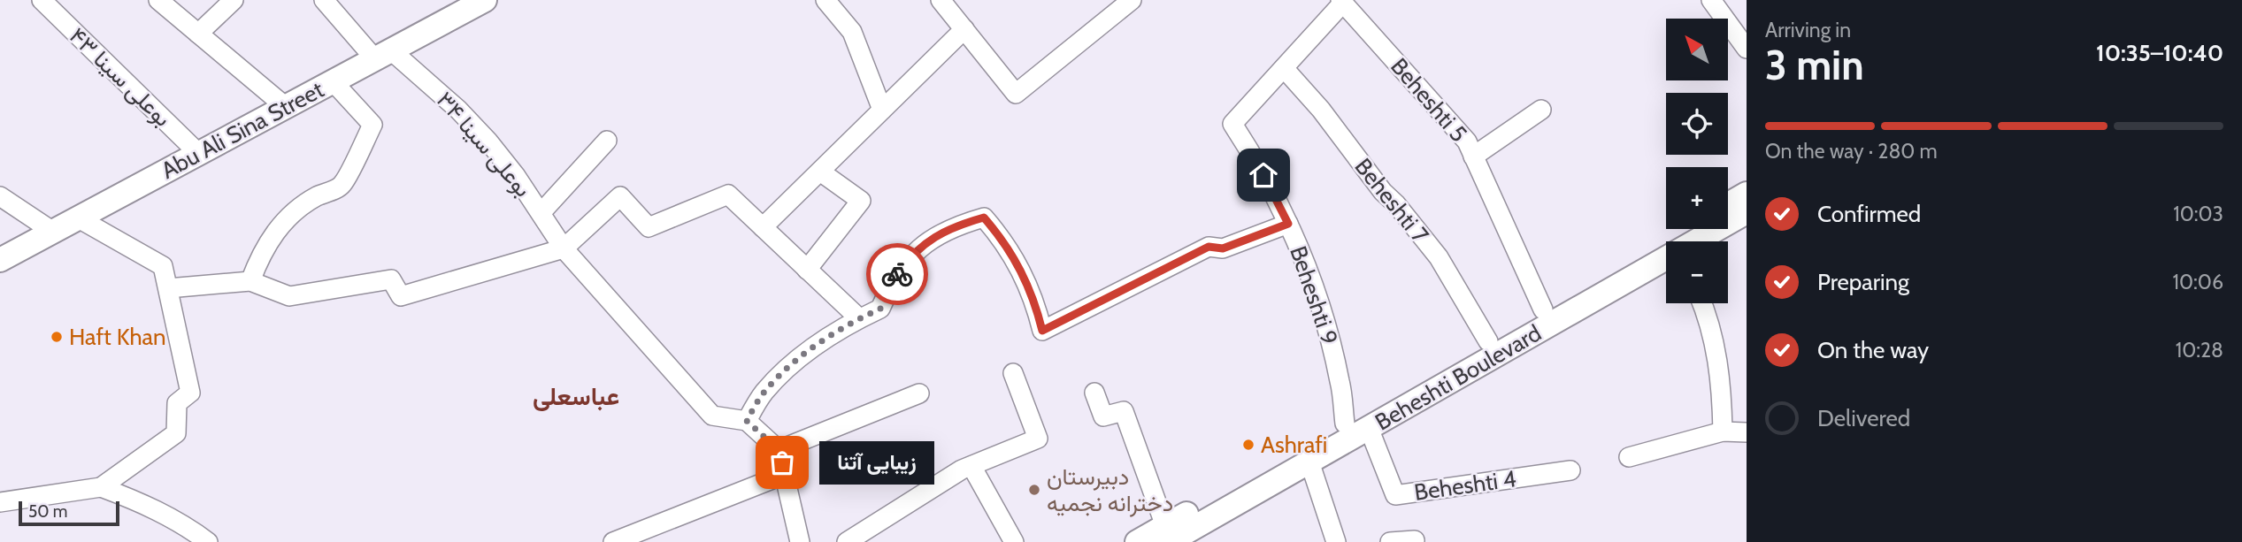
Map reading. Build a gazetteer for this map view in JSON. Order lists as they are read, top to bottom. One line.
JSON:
{"streets":{"main road":["Abu Ali Sina Street","Beheshti Boulevard"],"street":["بوعلی سینا ۴۳","Beheshti 5","بوعلی سینا ۳۴","Beheshti 7","Beheshti 9","Beheshti 4"]},"crossings":[["بوعلی سینا ۴۳","Abu Ali Sina Street"],["Beheshti 5","Beheshti 9"],["Beheshti 5","Beheshti Boulevard"],["Abu Ali Sina Street","بوعلی سینا ۳۴"],["Beheshti 7","Beheshti 9"],["Beheshti 7","Beheshti Boulevard"],["Beheshti 9","Beheshti Boulevard"],["Beheshti Boulevard","Beheshti 4"]],"districts":["عباسعلی"],"places":["Haft Khan","Ashrafi","زیبایی آتنا","دبیرستان دخترانه نجمیه"],"scale_bar":"50 m","north":"top left","page":{"heading":["3 min","Arriving in","10:35–10:40"],"map_buttons":["+","−"],"bar":"On the way · 280 m","list":[["Confirmed","10:03"],["Preparing","10:06"],["On the way","10:28"],"Delivered"],"bubble":"زیبایی آتنا","scale":"50 m"}}
